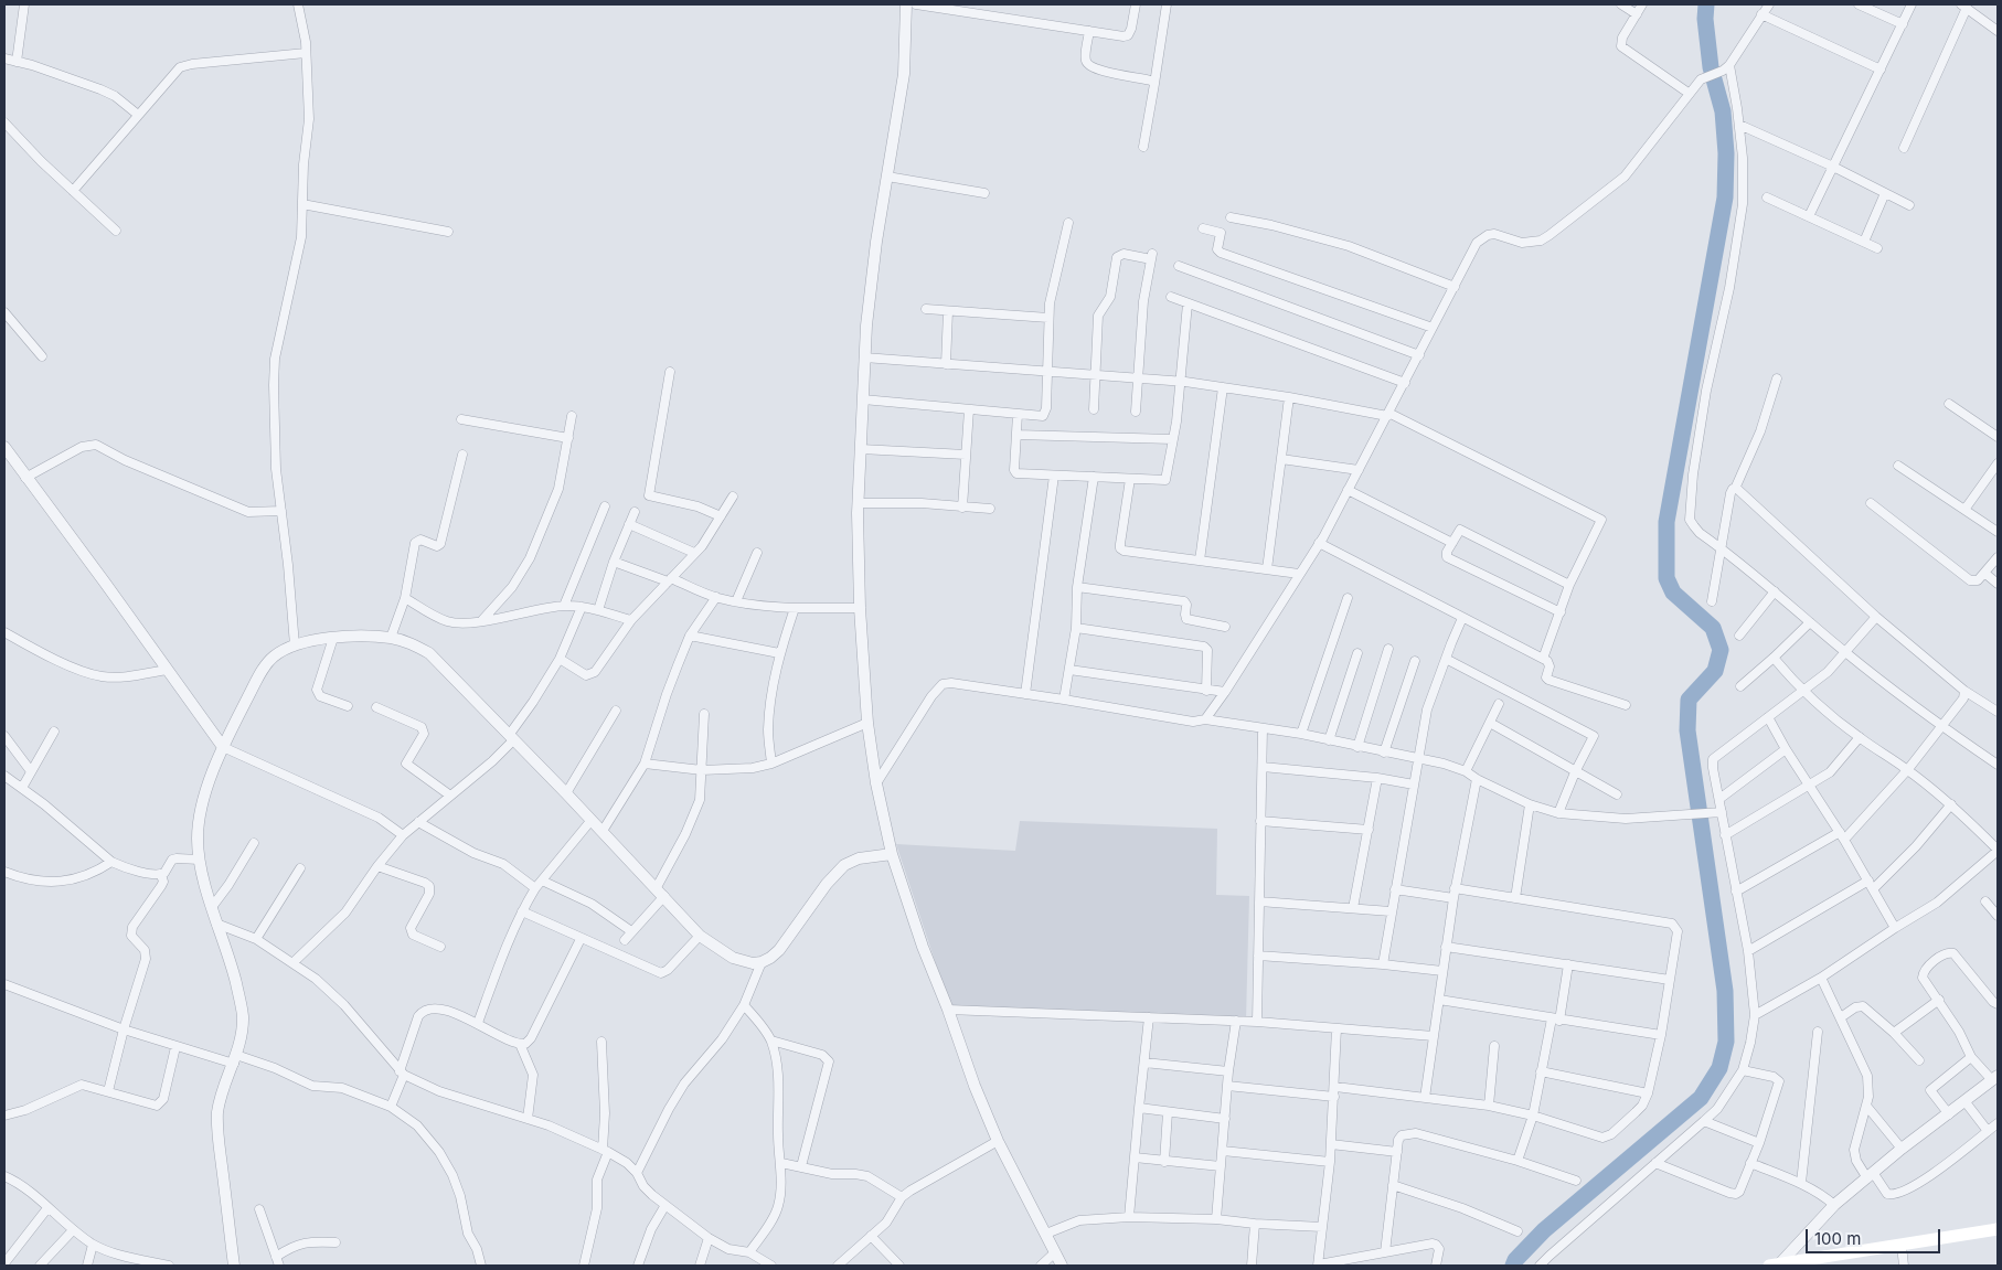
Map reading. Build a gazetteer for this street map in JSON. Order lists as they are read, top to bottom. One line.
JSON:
{"scale_bar":"100 m"}
